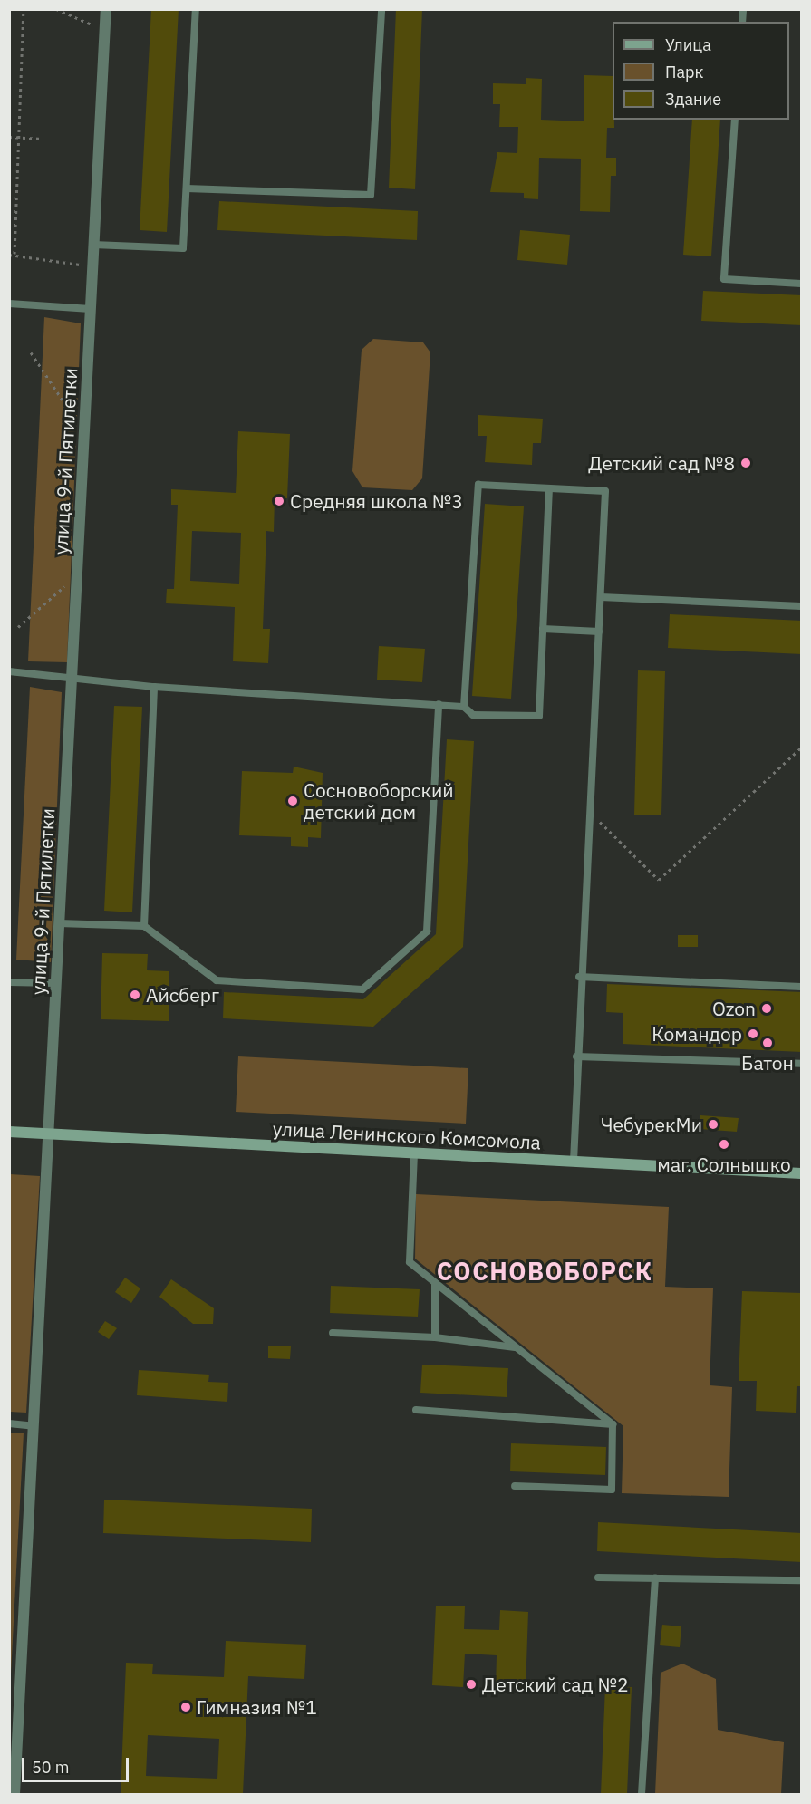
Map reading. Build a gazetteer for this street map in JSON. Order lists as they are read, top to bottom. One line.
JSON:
{"streets":{"main road":["улица Ленинского Комсомола"],"street":["улица 9-й Пятилетки"]},"crossings":[["улица 9-й Пятилетки","улица Ленинского Комсомола"]],"districts":["СОСНОВОБОРСК"],"places":["Детский сад №8","Средняя школа №3","Сосновоборский детский дом","Айсберг","Ozon","Командор","Батон","ЧебурекМи","маг. Солнышко","Детский сад №2","Гимназия №1"],"legend":["Улица","Парк","Здание"],"scale_bar":"50 m"}
